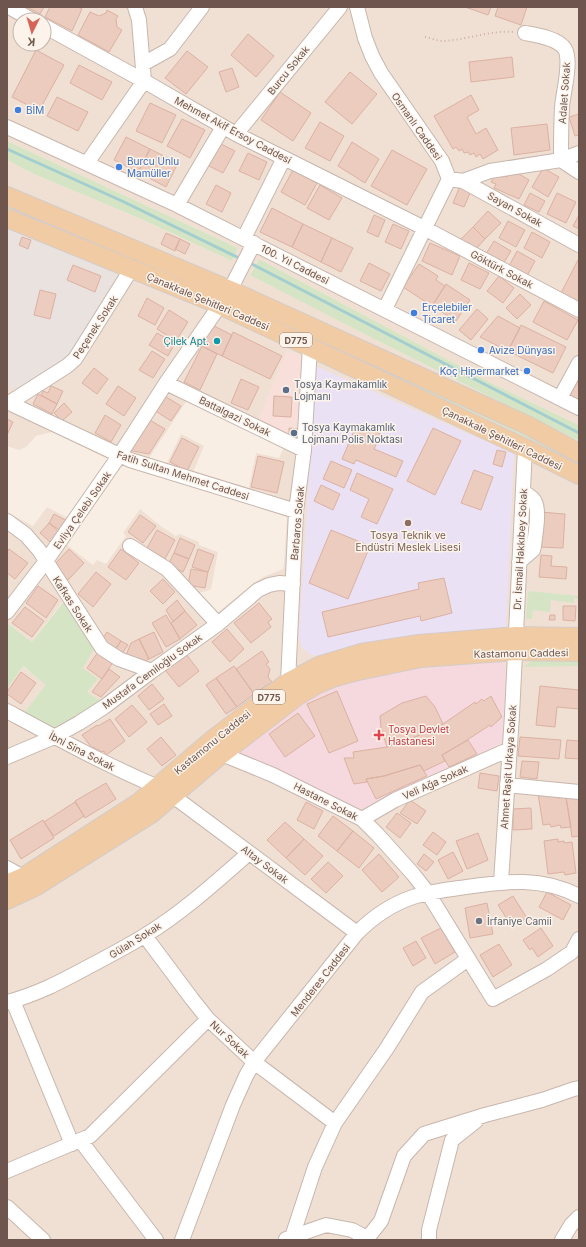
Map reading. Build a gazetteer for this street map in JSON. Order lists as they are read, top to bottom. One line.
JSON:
{"streets":{"main road":["Çanakkale Şehitleri Caddesi","D775","Kastamonu Caddesi"],"street":["Burcu Sokak","Adalet Sokak","Osmanlı Caddesi","Mehmet Akif Ersoy Caddesi","Sayan Sokak","100. Yıl Caddesi","Göktürk Sokak","Peçenek Sokak","Battalgazi Sokak","Fatih Sultan Mehmet Caddesi","Evliya Çelebi Sokak","Barbaros Sokak","Dr. İsmail Hakkıbey Sokak","Kafkas Sokak","Mustafa Cemiloğlu Sokak","İbni Sina Sokak","Ahmet Raşit Urkaya Sokak","Veli Ağa Sokak","Hastane Sokak","Altay Sokak","Gülah Sokak","Menderes Caddesi","Nur Sokak"]},"crossings":[["Burcu Sokak","Mehmet Akif Ersoy Caddesi"],["Osmanlı Caddesi","Sayan Sokak"],["Mehmet Akif Ersoy Caddesi","Göktürk Sokak"],["Çanakkale Şehitleri Caddesi","Peçenek Sokak"],["Çanakkale Şehitleri Caddesi","Evliya Çelebi Sokak"],["Çanakkale Şehitleri Caddesi","Barbaros Sokak"],["Çanakkale Şehitleri Caddesi","Dr. İsmail Hakkıbey Sokak"],["Peçenek Sokak","Fatih Sultan Mehmet Caddesi"],["Battalgazi Sokak","Evliya Çelebi Sokak"],["Battalgazi Sokak","Barbaros Sokak"],["Fatih Sultan Mehmet Caddesi","Evliya Çelebi Sokak"],["Fatih Sultan Mehmet Caddesi","Barbaros Sokak"],["Evliya Çelebi Sokak","Kafkas Sokak"],["Barbaros Sokak","Kastamonu Caddesi"],["Barbaros Sokak","Mustafa Cemiloğlu Sokak"],["Dr. İsmail Hakkıbey Sokak","Kastamonu Caddesi"],["Dr. İsmail Hakkıbey Sokak","Ahmet Raşit Urkaya Sokak"],["Kafkas Sokak","Mustafa Cemiloğlu Sokak"],["Kastamonu Caddesi","İbni Sina Sokak"],["Kastamonu Caddesi","Ahmet Raşit Urkaya Sokak"],["Kastamonu Caddesi","Hastane Sokak"],["Kastamonu Caddesi","Altay Sokak"],["Mustafa Cemiloğlu Sokak","İbni Sina Sokak"],["İbni Sina Sokak","Altay Sokak"],["Ahmet Raşit Urkaya Sokak","Veli Ağa Sokak"],["Ahmet Raşit Urkaya Sokak","Menderes Caddesi"],["Veli Ağa Sokak","Hastane Sokak"],["Hastane Sokak","Menderes Caddesi"],["Altay Sokak","Gülah Sokak"],["Altay Sokak","Menderes Caddesi"],["Gülah Sokak","Nur Sokak"],["Menderes Caddesi","Nur Sokak"]],"places":{"other":["BİM","Burcu Unlu Mamüller","Erçelebiler Ticaret","Çilek Apt.","Avize Dünyası","Koç Hipermarket","Tosya Kaymakamlık Lojmanı","Tosya Kaymakamlık Lojmanı Polis Noktası","Tosya Teknik ve Endüstri Meslek Lisesi","İrfaniye Camii"],"health":["Tosya Devlet Hastanesi"]},"north":"bottom"}
